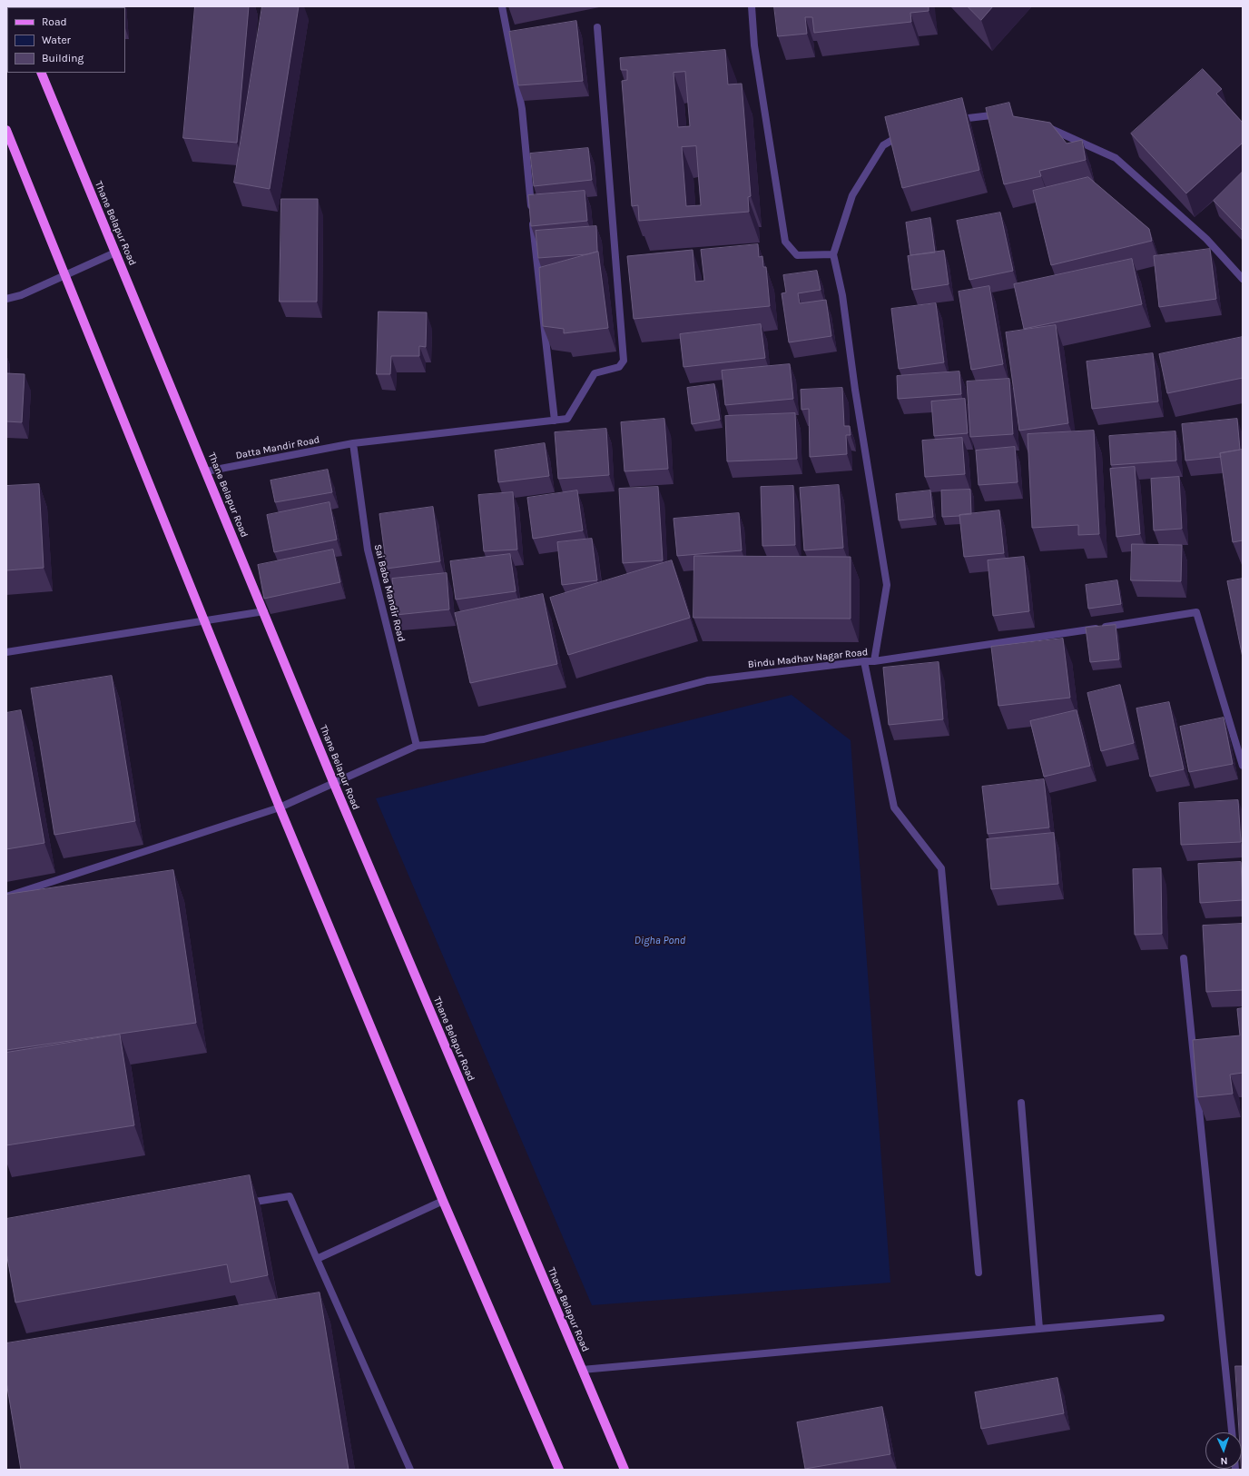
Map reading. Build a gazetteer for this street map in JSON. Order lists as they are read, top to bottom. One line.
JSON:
{"streets":{"main road":["Thane Belapur Road"],"street":["Datta Mandir Road","Sai Baba Mandir Road","Bindu Madhav Nagar Road"]},"crossings":[["Thane Belapur Road","Datta Mandir Road"],["Thane Belapur Road","Bindu Madhav Nagar Road"],["Datta Mandir Road","Sai Baba Mandir Road"],["Sai Baba Mandir Road","Bindu Madhav Nagar Road"]],"water":["Digha Pond"],"legend":["Road","Water","Building"],"north":"bottom"}
